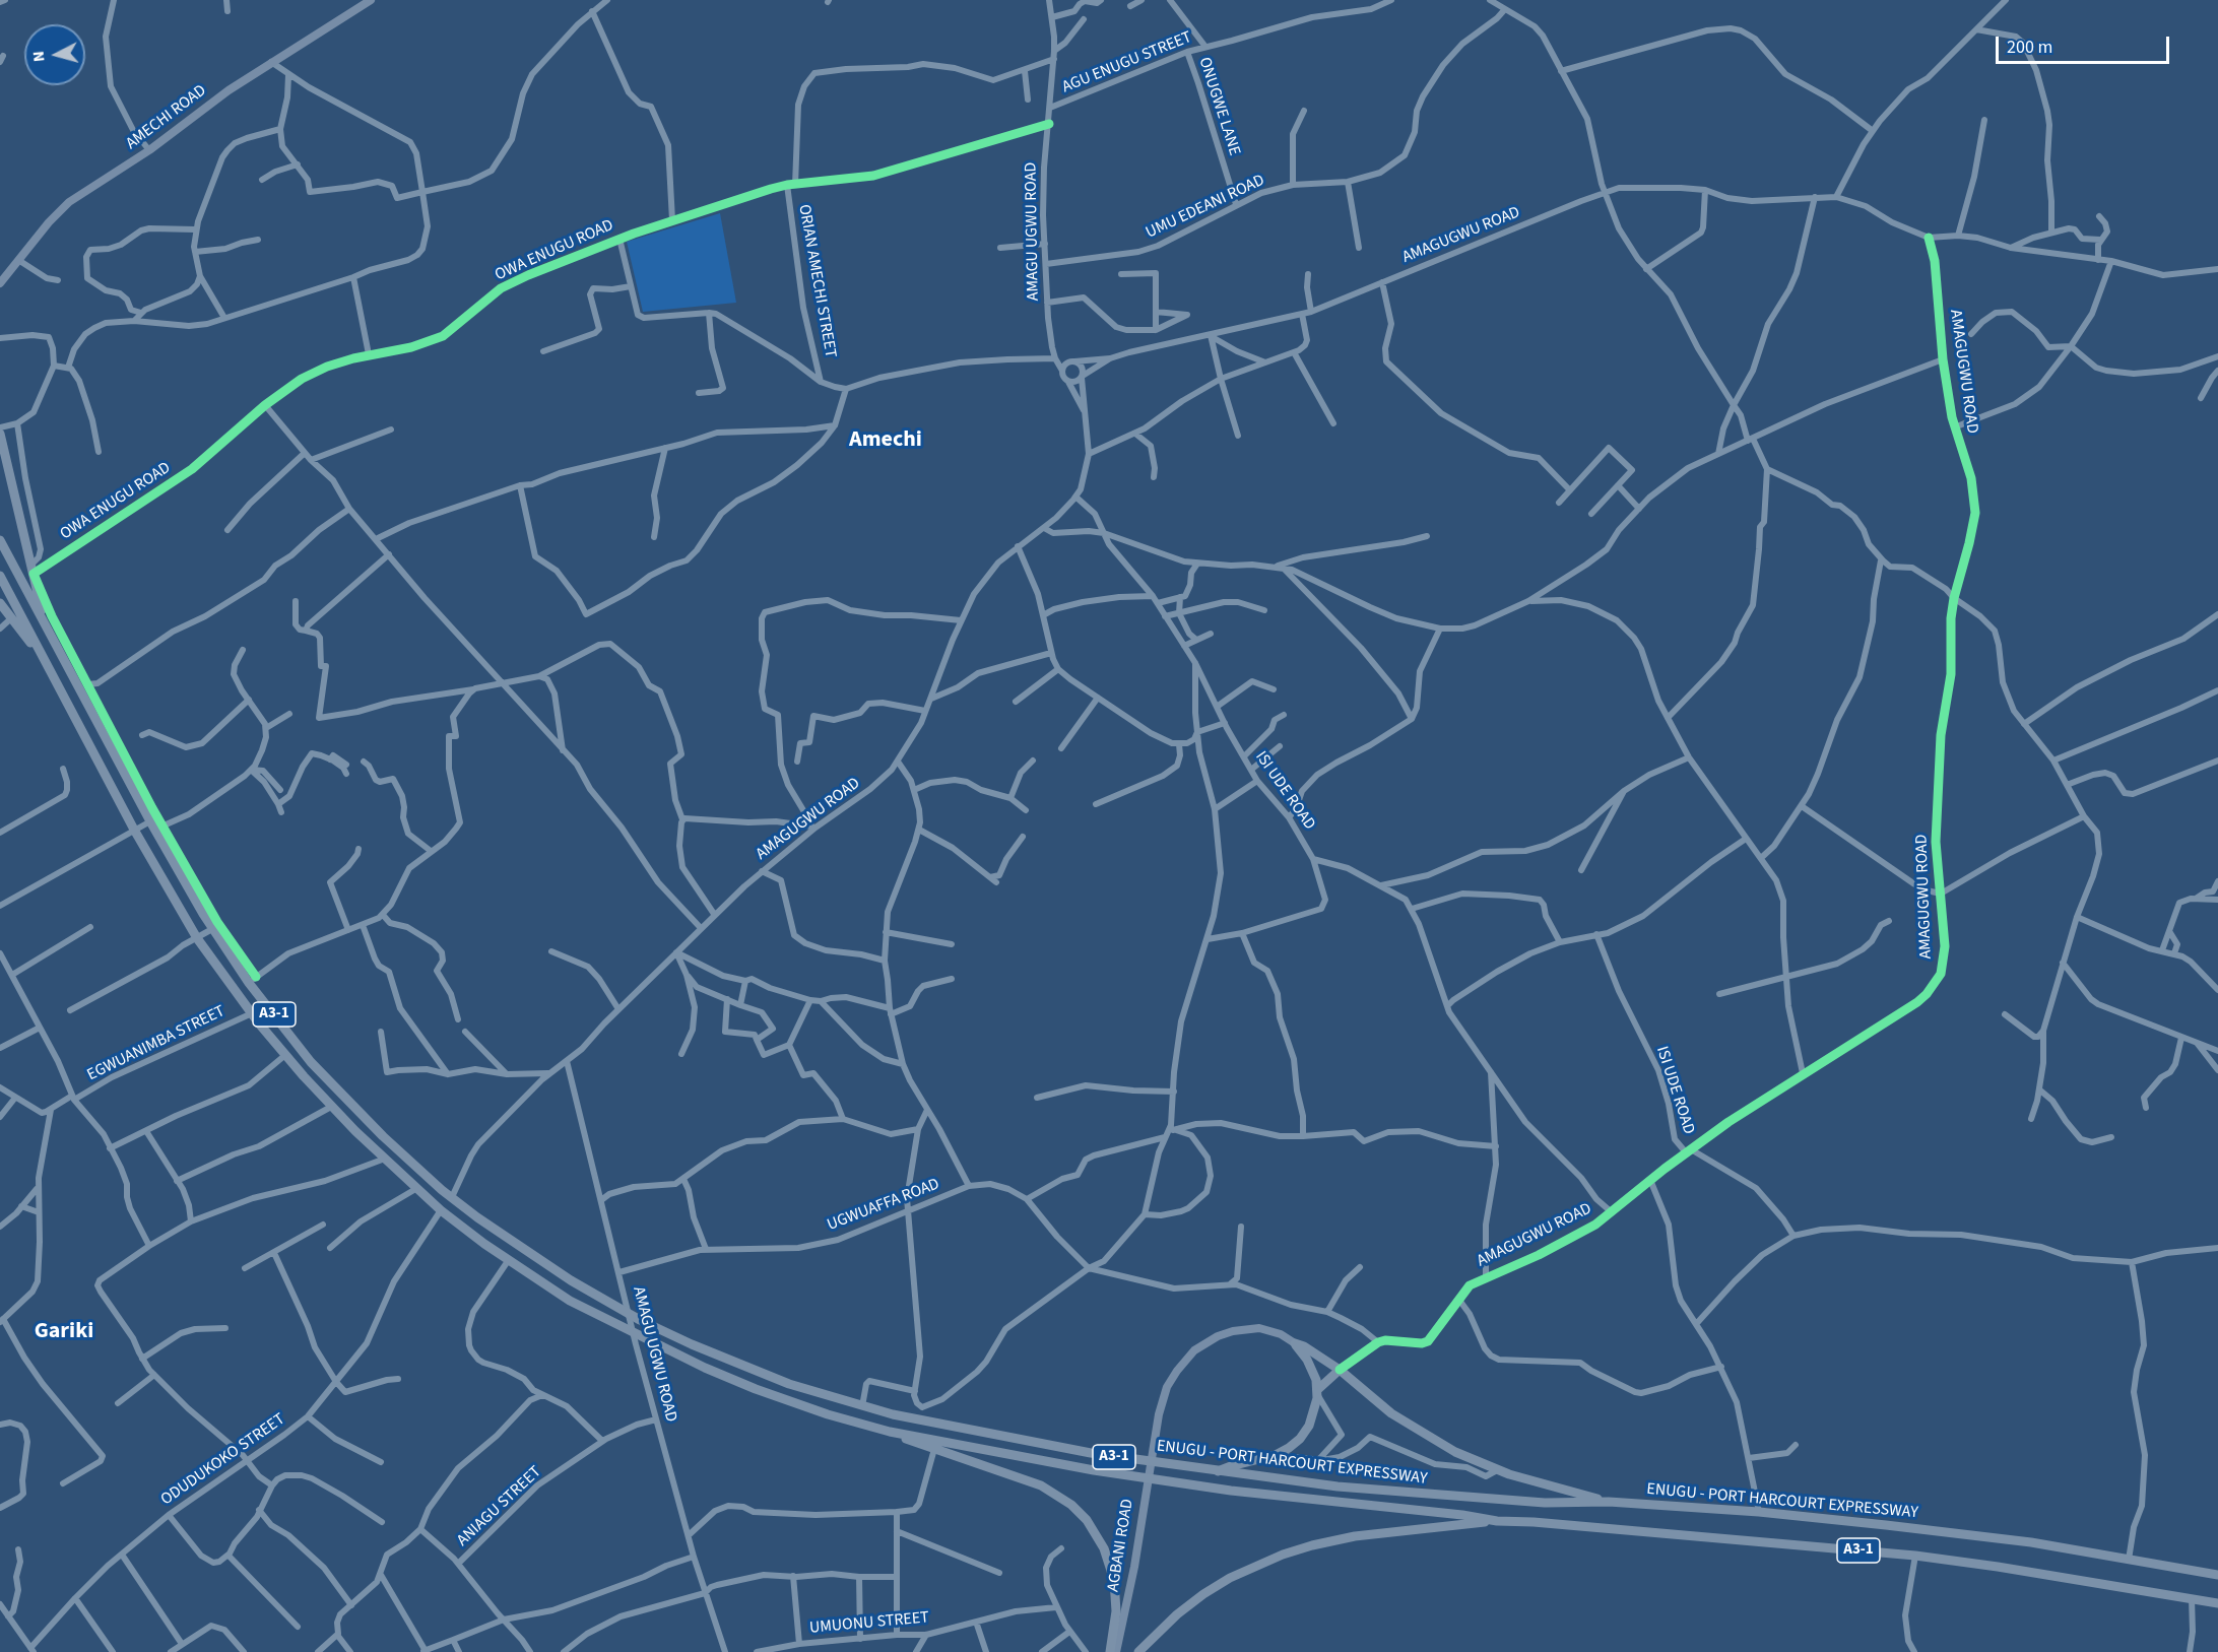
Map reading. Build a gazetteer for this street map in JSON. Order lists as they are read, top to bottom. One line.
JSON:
{"streets":{"highway":["A3-1","ENUGU - PORT HARCOURT EXPRESSWAY"],"main road":["AMECHI ROAD","AGBANI ROAD"],"street":["AGU ENUGU STREET","ONUGWE LANE","UMU EDEANI ROAD","AMAGU UGWU ROAD","AMAGUGWU ROAD","OWA ENUGU ROAD","ORIAN AMECHI STREET","ISI UDE ROAD","EGWUANIMBA STREET","UGWUAFFA ROAD","ODUDUKOKO STREET","ANIAGU STREET","UMUONU STREET"]},"crossings":[["AGU ENUGU STREET","ONUGWE LANE"],["AGU ENUGU STREET","AMAGU UGWU ROAD"],["ONUGWE LANE","UMU EDEANI ROAD"],["UMU EDEANI ROAD","AMAGU UGWU ROAD"],["AMAGU UGWU ROAD","AMAGUGWU ROAD"],["AMAGU UGWU ROAD","OWA ENUGU ROAD"],["AMAGU UGWU ROAD","UGWUAFFA ROAD"],["AMAGU UGWU ROAD","ANIAGU STREET"],["AMAGUGWU ROAD","ISI UDE ROAD"],["AMAGUGWU ROAD","ENUGU - PORT HARCOURT EXPRESSWAY"],["OWA ENUGU ROAD","ORIAN AMECHI STREET"],["EGWUANIMBA STREET","ENUGU - PORT HARCOURT EXPRESSWAY"],["ODUDUKOKO STREET","ENUGU - PORT HARCOURT EXPRESSWAY"]],"districts":["Amechi","Gariki"],"scale_bar":"200 m","north":"left"}
